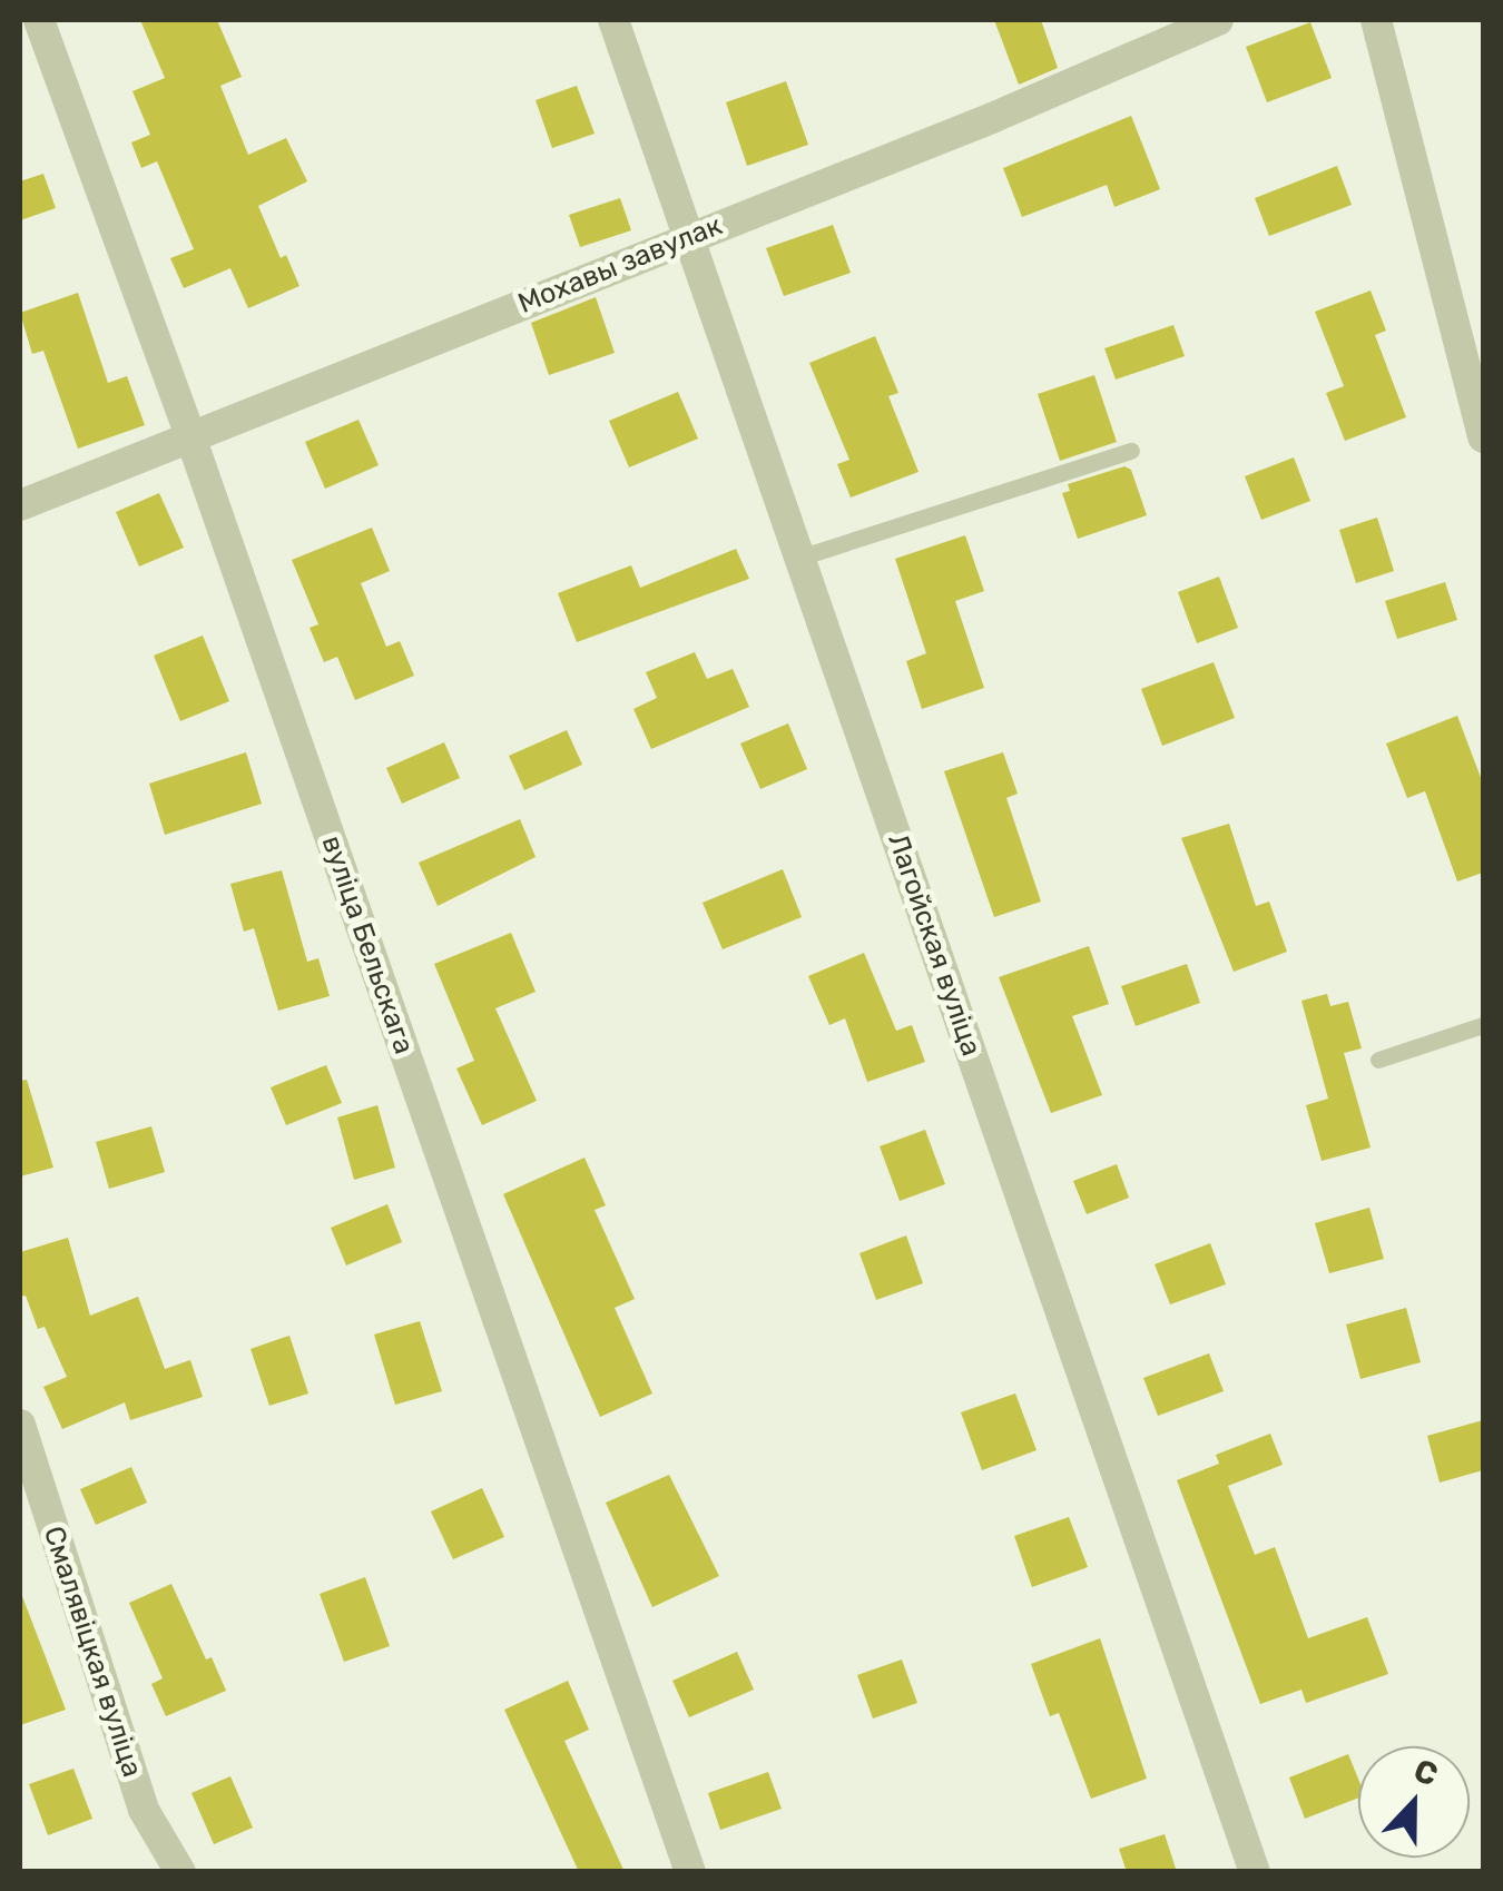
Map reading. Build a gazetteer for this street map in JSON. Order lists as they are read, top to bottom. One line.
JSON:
{"streets":{"street":["Мохавы завулак","вуліца Бельскага","Лагойская вуліца","Смалявіцкая вуліца"]},"crossings":[["Мохавы завулак","вуліца Бельскага"],["Мохавы завулак","Лагойская вуліца"]],"north":"top"}
